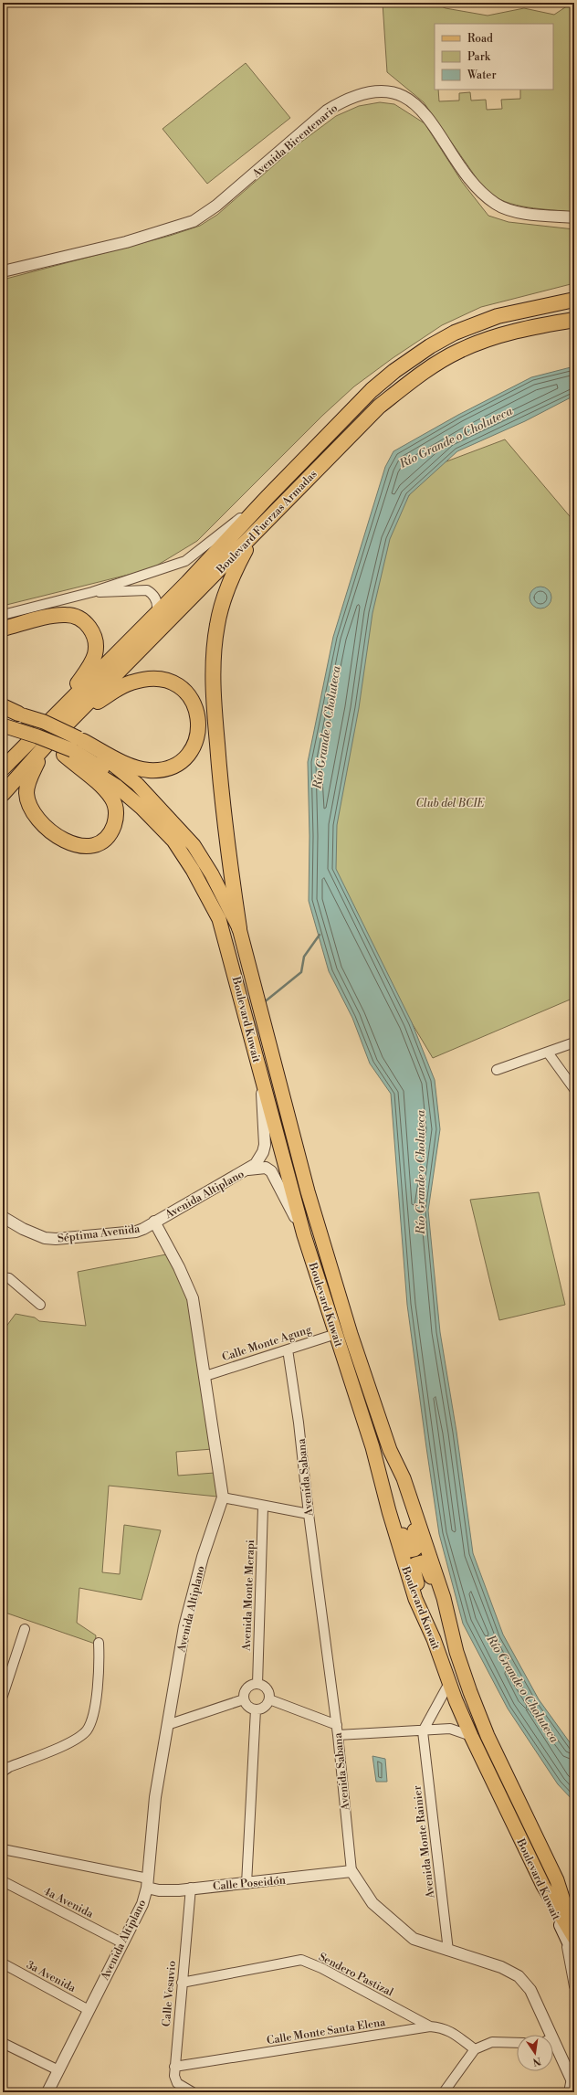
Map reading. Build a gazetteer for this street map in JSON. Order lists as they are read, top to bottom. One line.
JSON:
{"streets":{"highway":["Boulevard Fuerzas Armadas"],"main road":["Boulevard Kuwait"],"street":["Avenida Bicentenario","Avenida Altiplano","Séptima Avenida","Calle Monte Agung","Avenida Sabana","Avenida Monte Merapi","Avenida Monte Rainier","Calle Poseidón","4a Avenida","Sendero Pastizal","3a Avenida","Calle Vesuvio","Calle Monte Santa Elena"]},"crossings":[["Boulevard Kuwait","Avenida Altiplano"],["Boulevard Kuwait","Calle Monte Agung"],["Avenida Altiplano","Séptima Avenida"],["Avenida Altiplano","Calle Monte Agung"],["Avenida Altiplano","Calle Poseidón"],["Avenida Altiplano","4a Avenida"],["Avenida Altiplano","3a Avenida"],["Calle Monte Agung","Avenida Sabana"],["Avenida Sabana","Avenida Monte Rainier"],["Avenida Sabana","Calle Poseidón"],["Calle Poseidón","Calle Vesuvio"],["Sendero Pastizal","Calle Vesuvio"],["Sendero Pastizal","Calle Monte Santa Elena"],["Calle Vesuvio","Calle Monte Santa Elena"]],"water":["Río Grande o Choluteca"],"parks":["Club del BCIE"],"legend":["Road","Park","Water"],"north":"bottom"}
